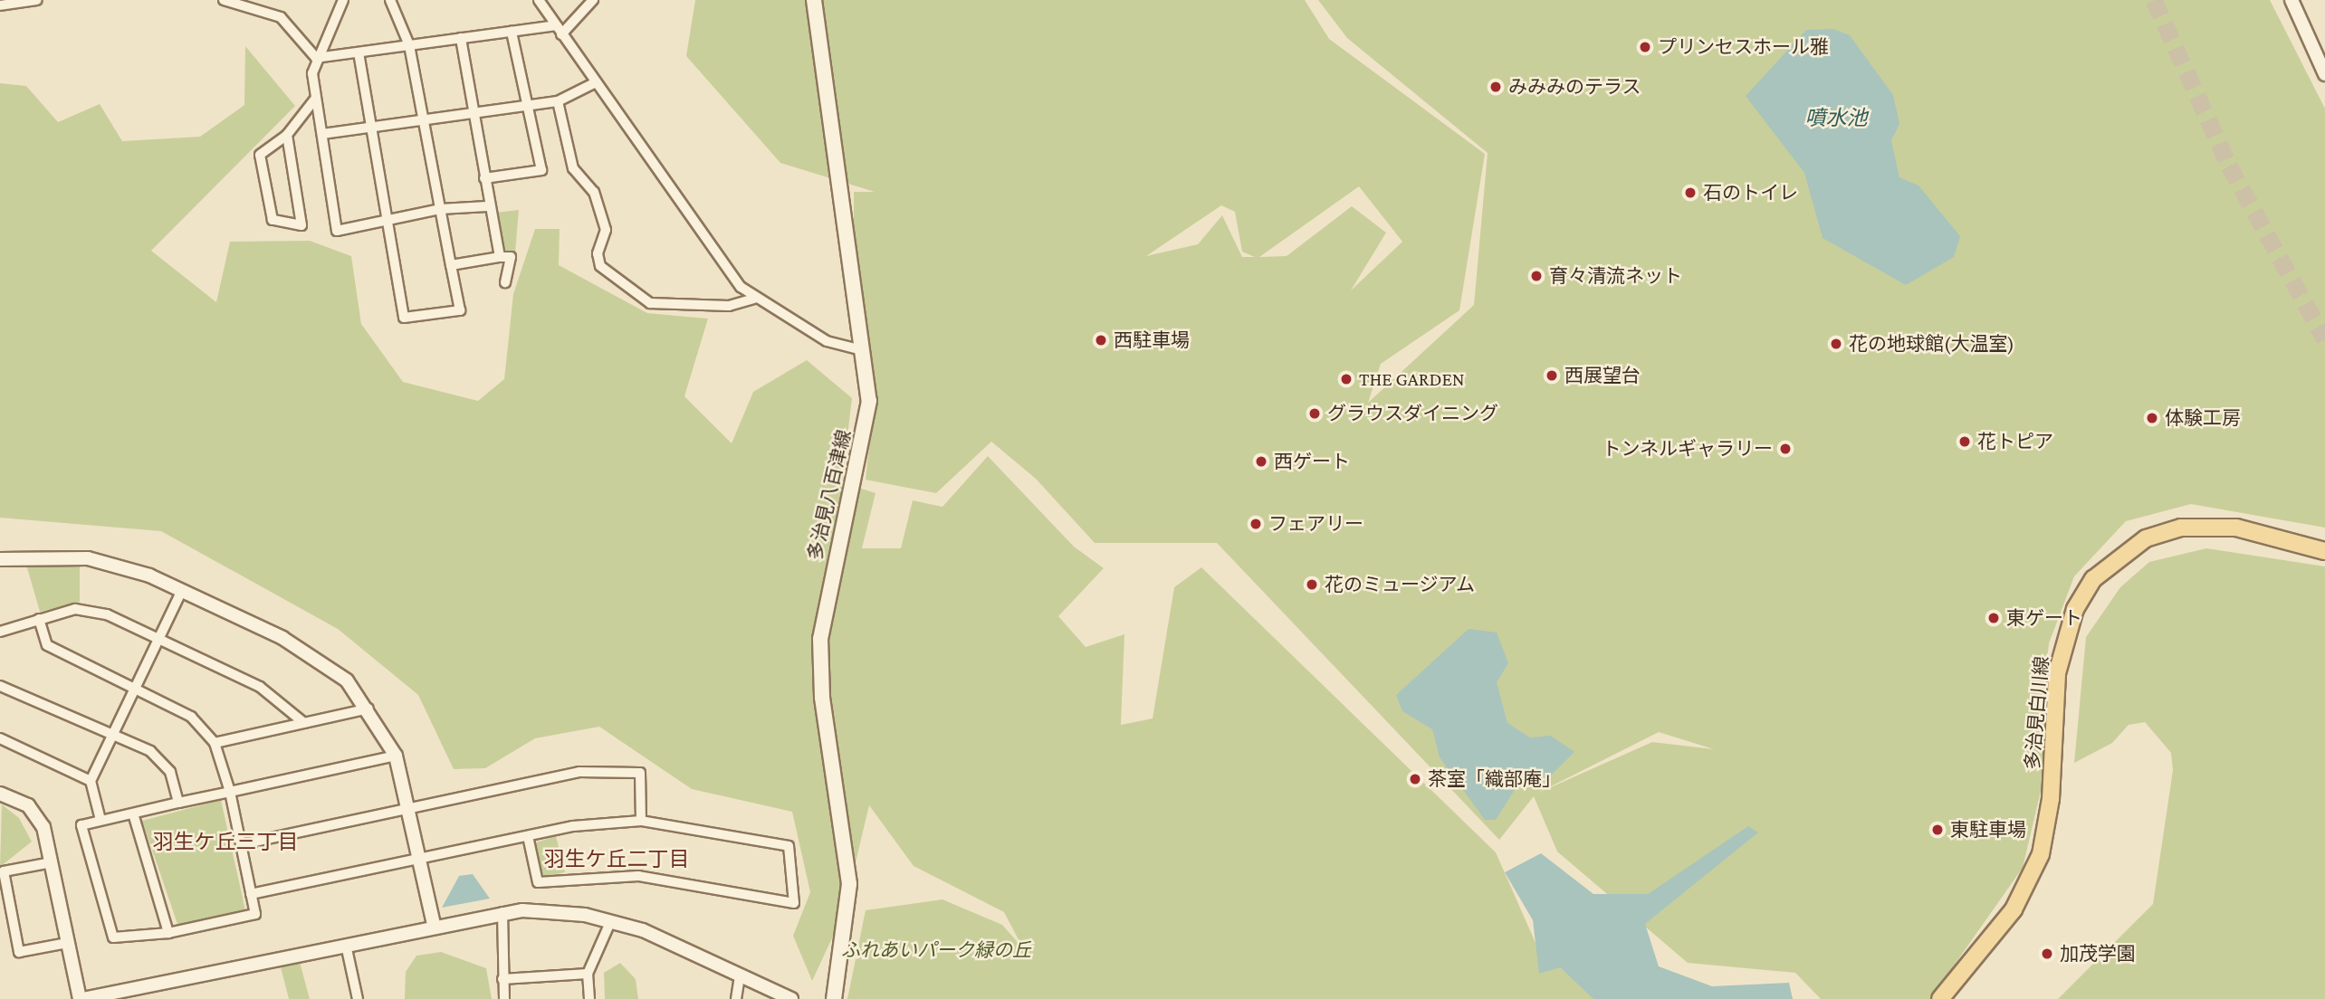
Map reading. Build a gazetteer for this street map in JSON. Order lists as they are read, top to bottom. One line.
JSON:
{"streets":{"main road":["多治見八百津線","多治見白川線"]},"districts":["羽生ケ丘三丁目","羽生ケ丘二丁目"],"water":["噴水池"],"parks":["ふれあいパーク緑の丘"],"places":["プリンセスホール雅","みみみのテラス","石のトイレ","育々清流ネット","西駐車場","花の地球館(大温室)","西展望台","THE GARDEN","グラウスダイニング","体験工房","花トピア","トンネルギャラリー","西ゲート","フェアリー","花のミュージアム","東ゲート","茶室「織部庵」","東駐車場","加茂学園"]}
